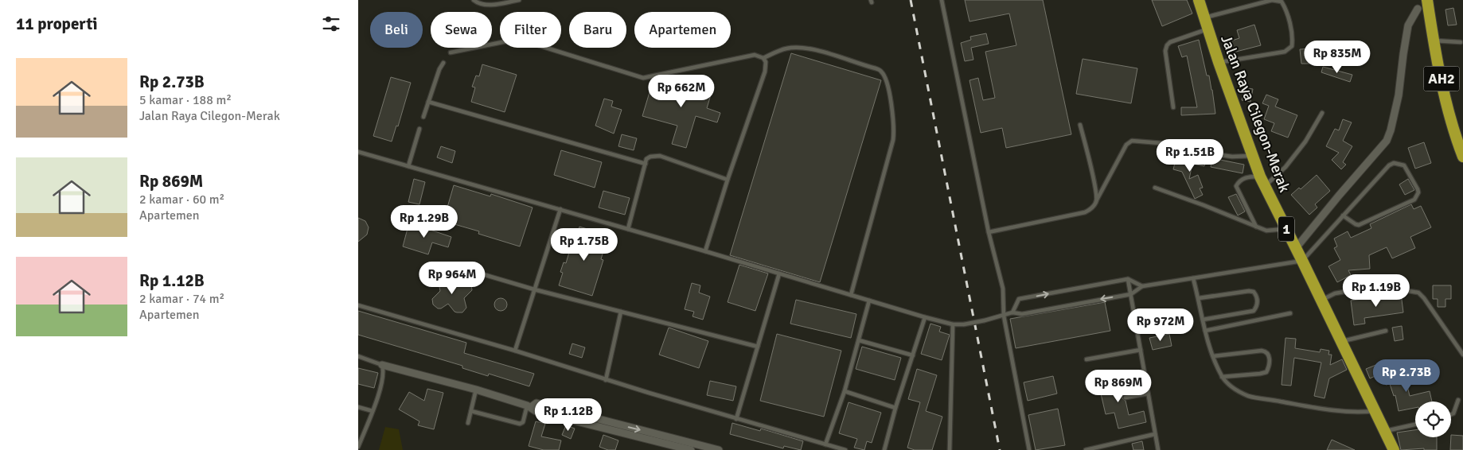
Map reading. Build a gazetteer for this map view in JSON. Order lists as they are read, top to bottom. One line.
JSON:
{"streets":{"highway":["AH2","Jalan Raya Cilegon-Merak","1"]},"page":{"heading":"11 properti","chip":["Beli","Sewa","Filter","Baru","Apartemen"],"price":["Rp 835M","Rp 662M","Rp 1.51B","Rp 1.29B","Rp 1.75B","Rp 964M","Rp 1.19B","Rp 972M","Rp 2.73B","Rp 869M","Rp 1.12B"],"list":[{"name":"Rp 2.73B","note":"5 kamar · 188 m² · Jalan Raya Cilegon-Merak"},{"name":"Rp 869M","note":"2 kamar · 60 m² · Apartemen"},{"name":"Rp 1.12B","note":"2 kamar · 74 m² · Apartemen"}]}}
